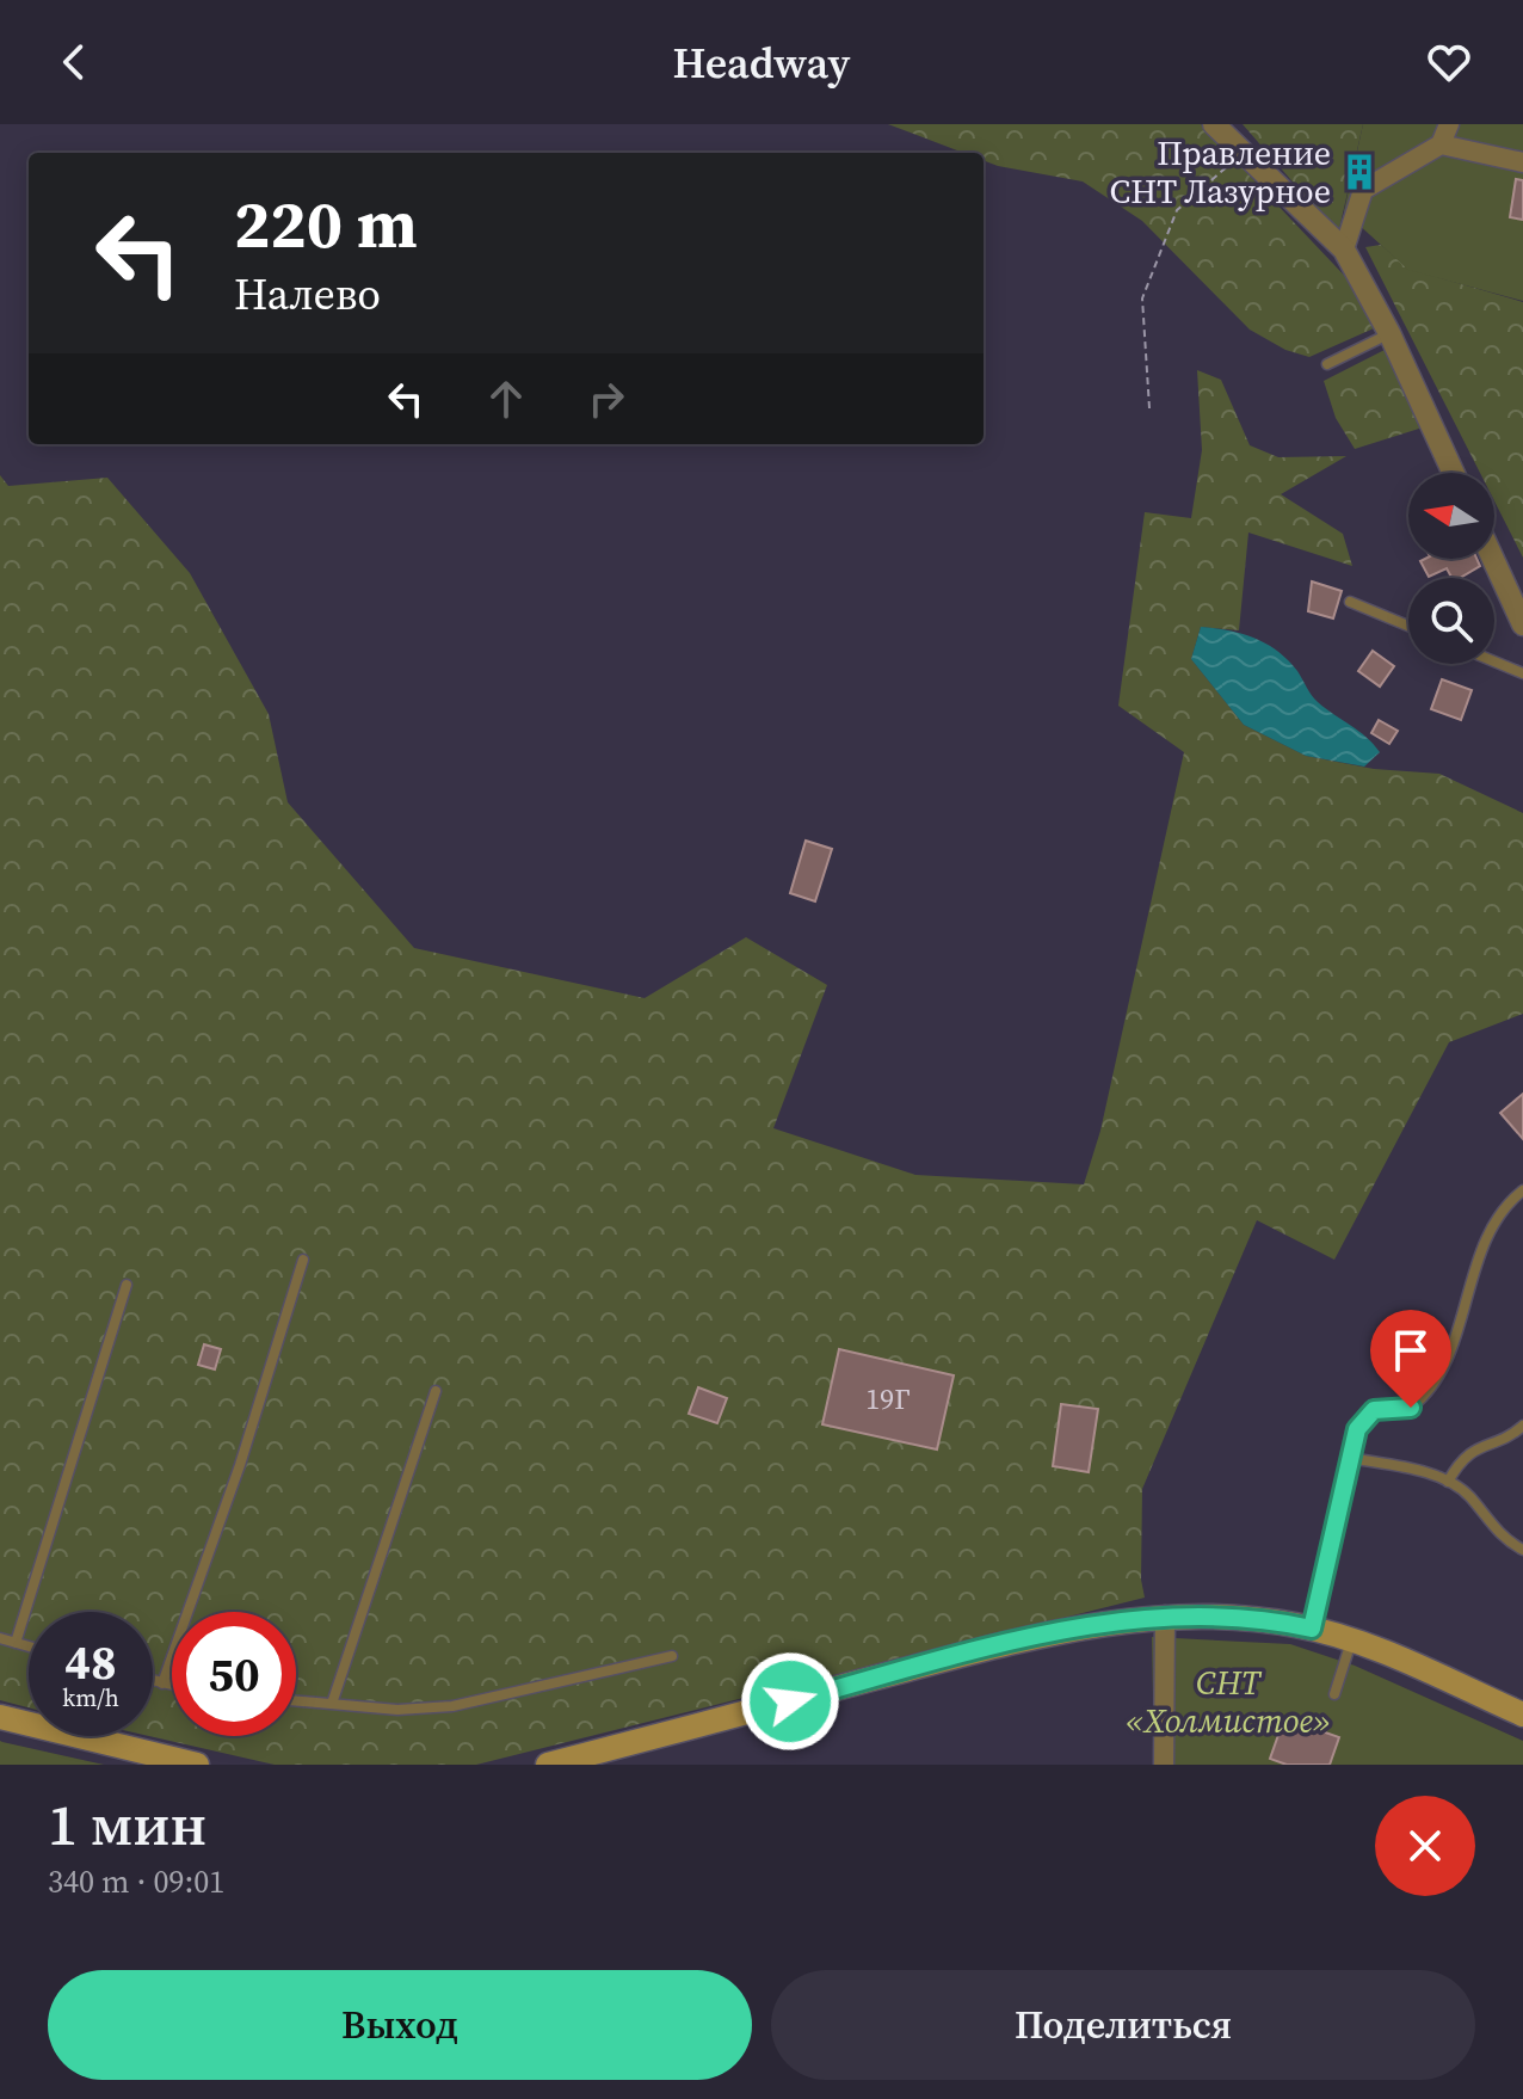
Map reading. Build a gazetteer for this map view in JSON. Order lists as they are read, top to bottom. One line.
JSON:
{"parks":["СНТ «Холмистое»"],"places":{"building":["Правление СНТ Лазурное"]},"house_numbers":["19Г"],"north":"left","page":{"header":"Headway","turn":["220 m","Налево"],"speed":"48 km/h","limit":"50","heading":["1 мин","340 m · 09:01"],"buttons":["Выход","Поделиться"]}}
